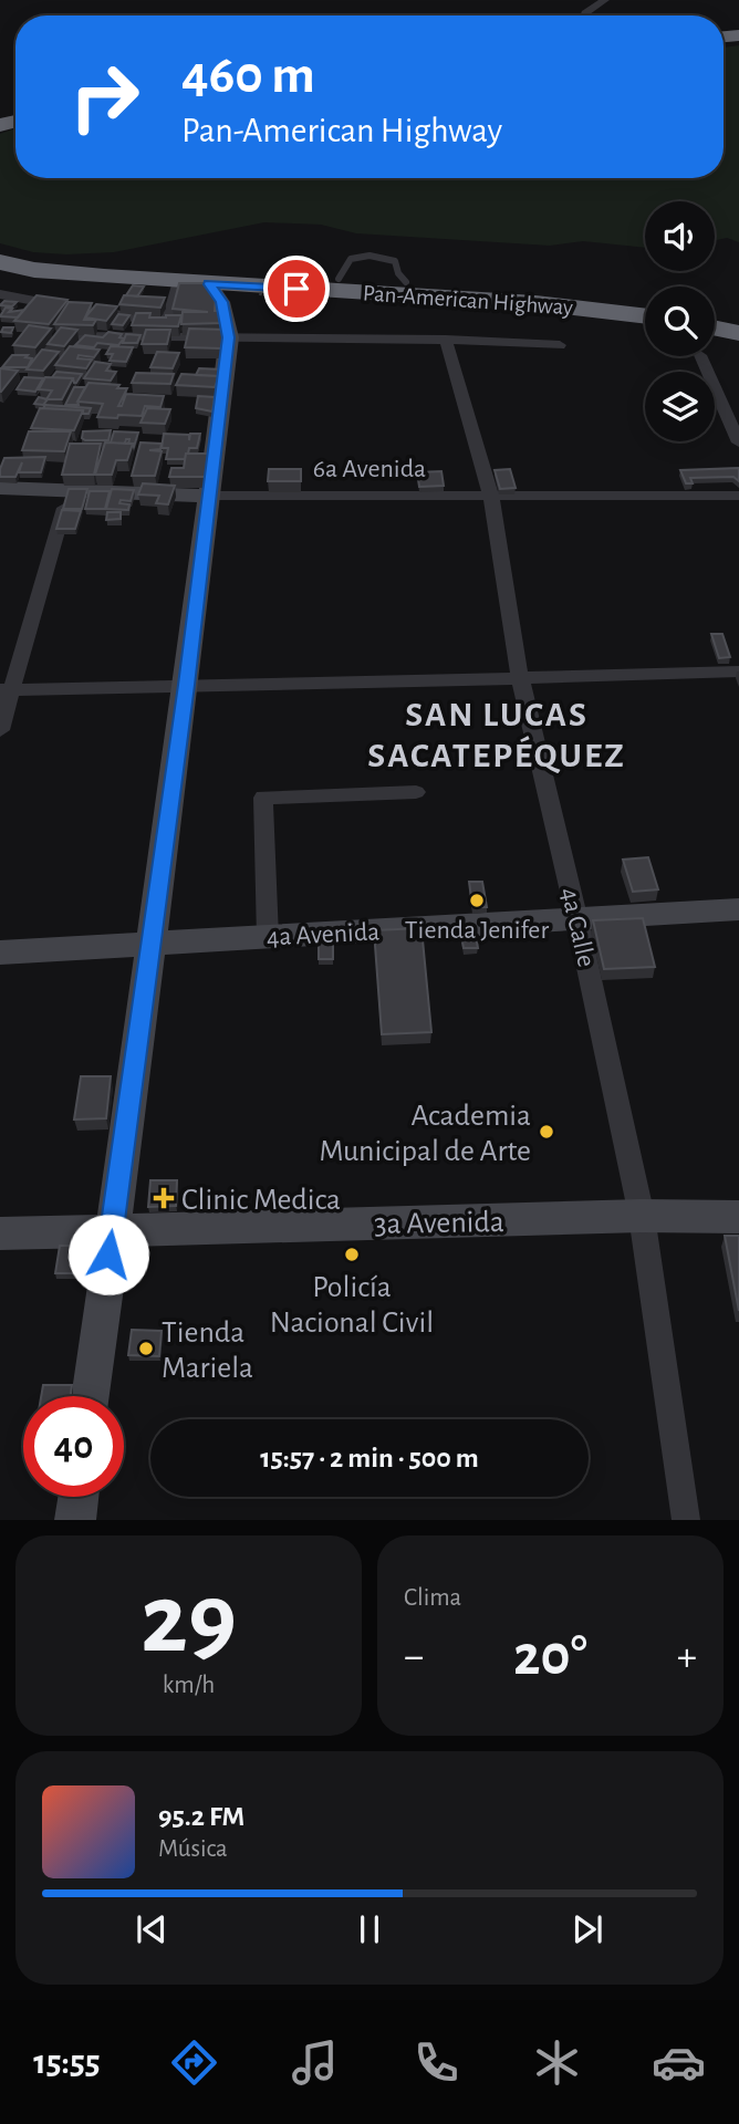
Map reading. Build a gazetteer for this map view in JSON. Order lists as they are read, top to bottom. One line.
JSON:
{"streets":{"highway":["Pan-American Highway"],"street":["6a Avenida","4a Calle","4a Avenida","3a Avenida"]},"crossings":[["6a Avenida","4a Calle"],["4a Calle","4a Avenida"],["4a Calle","3a Avenida"]],"districts":["SAN LUCAS SACATEPÉQUEZ"],"places":{"other":["Tienda Jenifer","Academia Municipal de Arte","Policía Nacional Civil","Tienda Mariela"],"health":["Clinic Medica"]},"page":{"turn":["460 m","Pan-American Highway"],"limit":"40","trip":"15:57 · 2 min · 500 m","tile":[["29","km/h"],"Clima"],"heat":["−","20°","+"],"song":["95.2 FM","Música"],"tabs":"15:55"}}
